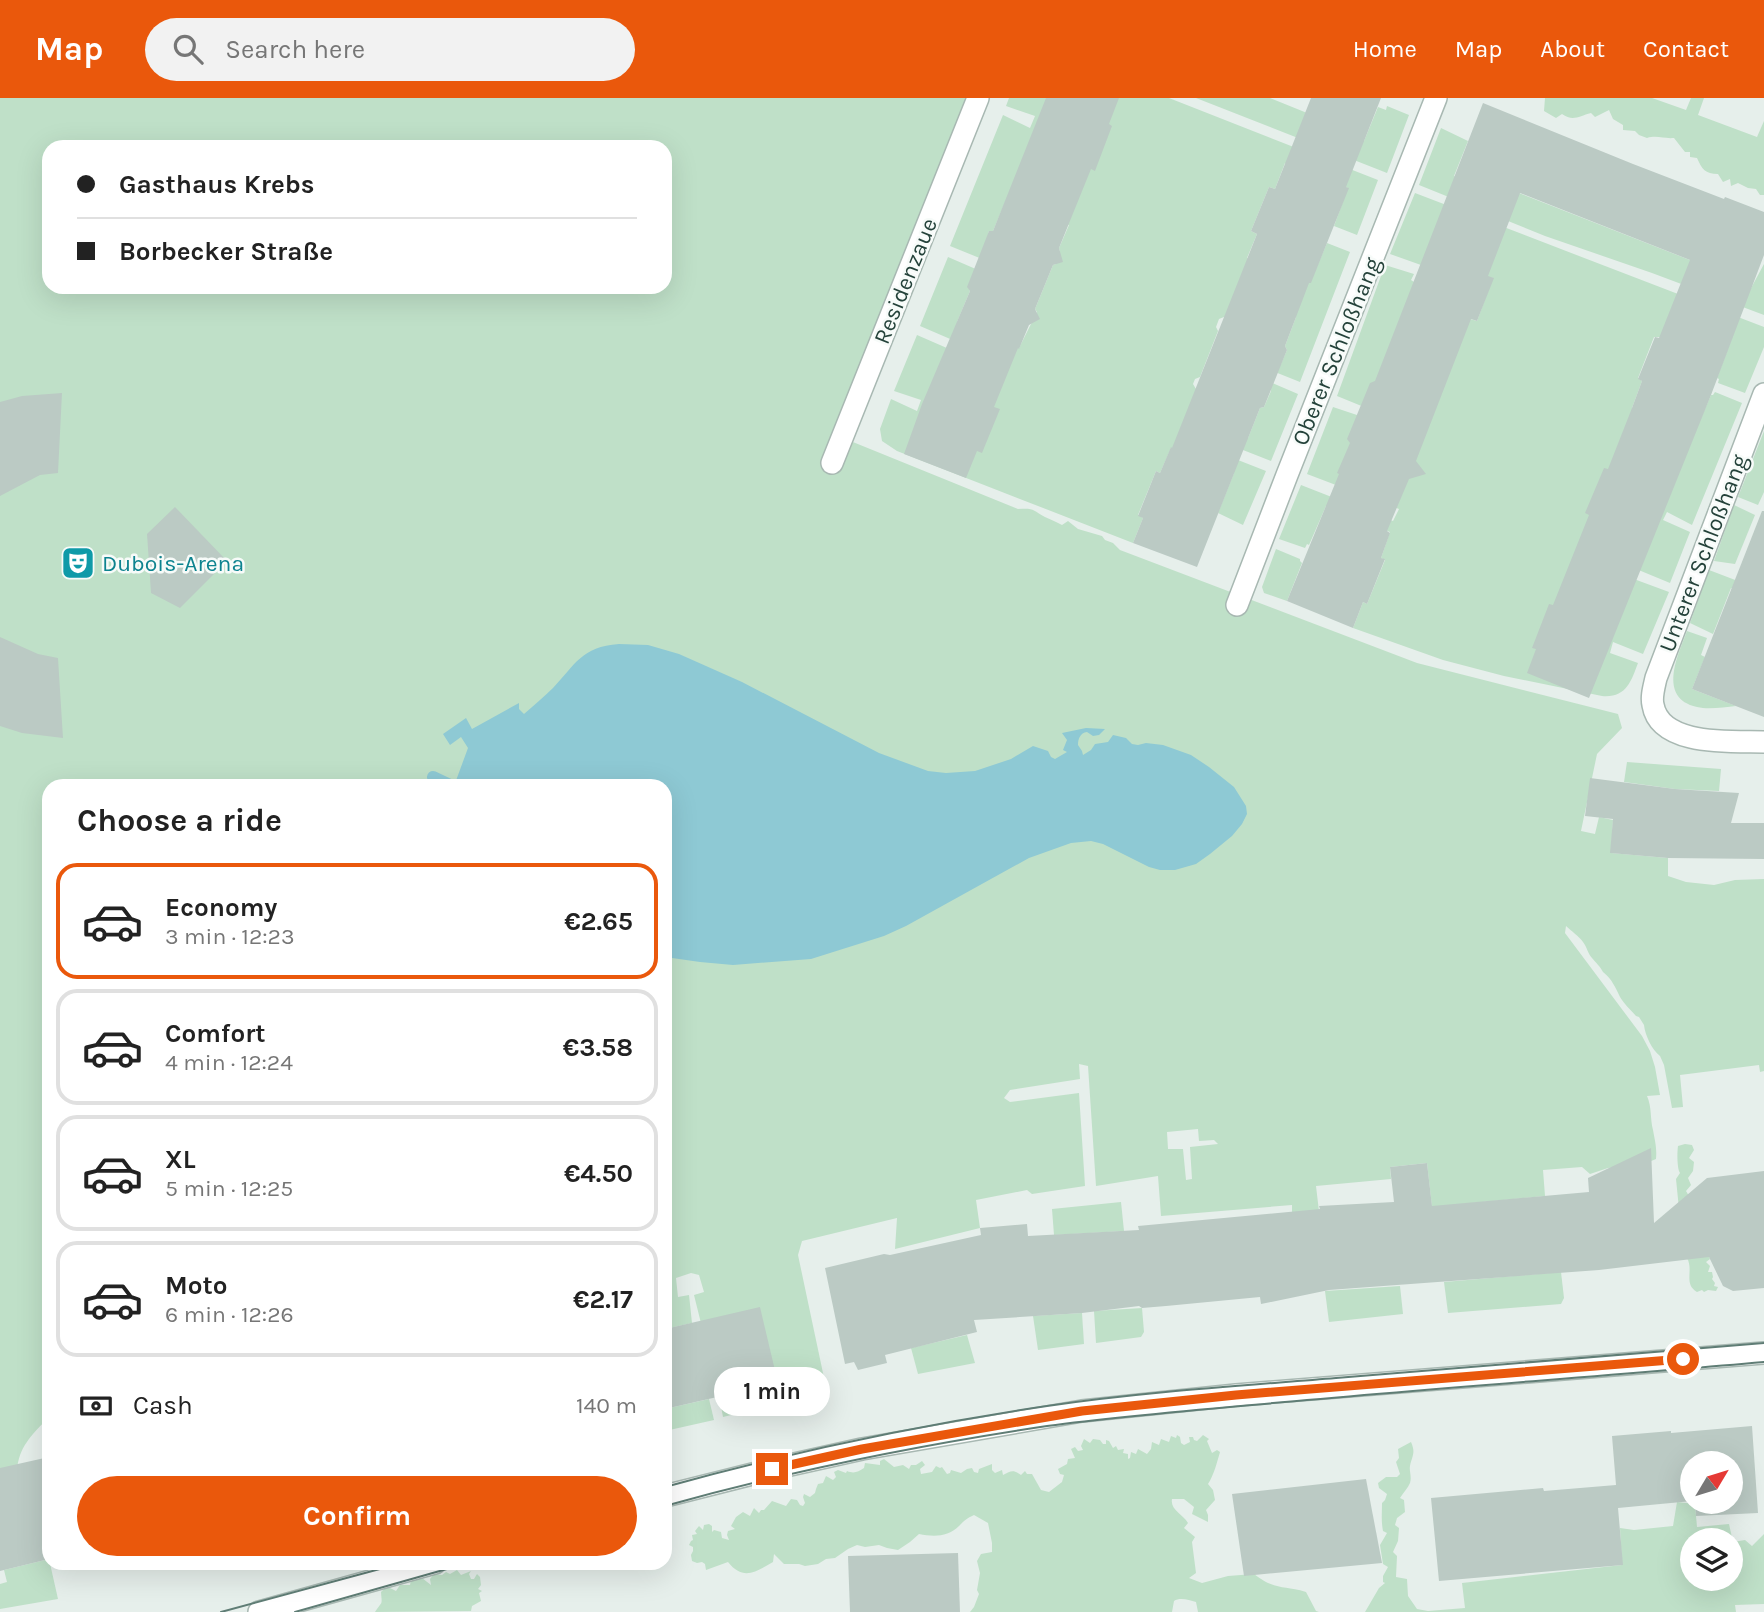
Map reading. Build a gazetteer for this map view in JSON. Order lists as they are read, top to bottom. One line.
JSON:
{"streets":{"street":["Residenzaue","Oberer Schloßhang","Unterer Schloßhang"]},"places":{"theatre":["Dubois-Arena"]},"north":"top right","page":{"header":"Map","search":"Search here","nav":["Home","Map","About","Contact"],"banner":["Gasthaus Krebs","Borbecker Straße"],"heading":"Choose a ride","list":[{"name":"Economy","note":"3 min · 12:23","value":"€2.65"},{"name":"Comfort","note":"4 min · 12:24","value":"€3.58"},{"name":"XL","note":"5 min · 12:25","value":"€4.50"},{"name":"Moto","note":"6 min · 12:26","value":"€2.17"}],"bubble":"1 min","pay":["Cash","140 m"],"buttons":"Confirm"}}
